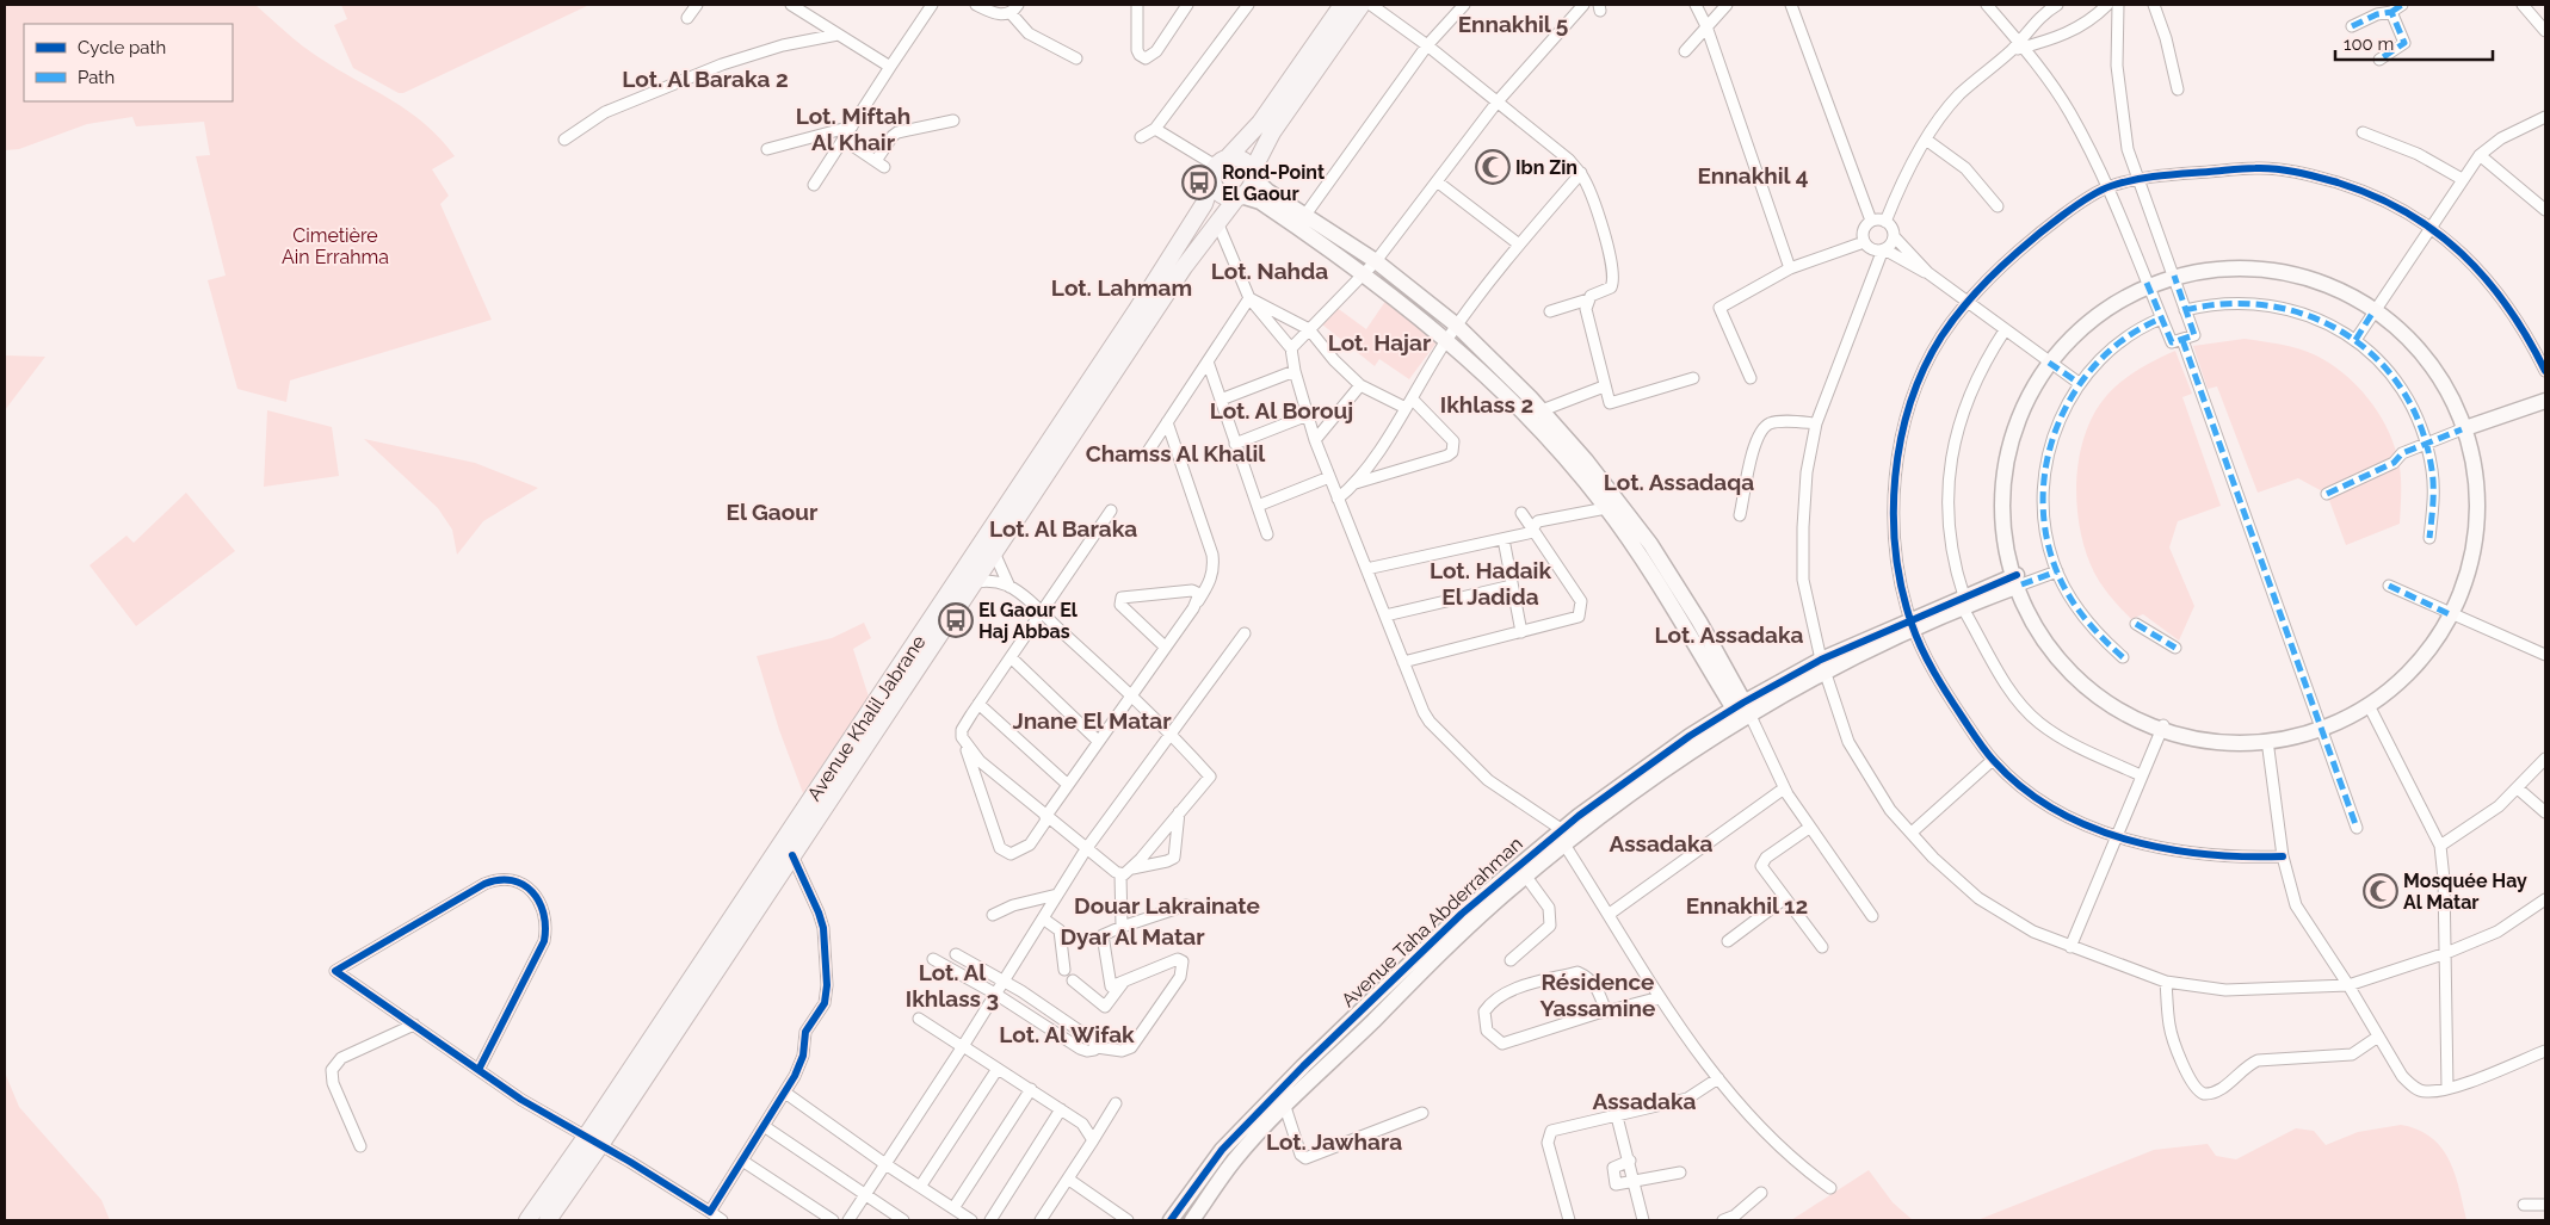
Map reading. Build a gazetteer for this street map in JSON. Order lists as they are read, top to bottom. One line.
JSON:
{"streets":{"main road":["Avenue Khalil Jabrane"],"street":["Avenue Taha Abderrahman"]},"districts":["Ennakhil 5","Lot. Al Baraka 2","Lot. Miftah Al Khair","Ennakhil 4","Lot. Nahda","Lot. Lahmam","Lot. Hajar","Ikhlass 2","Lot. Al Borouj","Chamss Al Khalil","Lot. Assadaqa","El Gaour","Lot. Al Baraka","Lot. Hadaik El Jadida","Lot. Assadaka","Jnane El Matar","Assadaka","Douar Lakrainate","Ennakhil 12","Dyar Al Matar","Lot. Al Ikhlass 3","Résidence Yassamine","Lot. Al Wifak","Assadaka","Lot. Jawhara"],"parks":["Cimetière Ain Errahma"],"places":{"mosque":["Ibn Zin","Mosquée Hay Al Matar"],"bus stop":["Rond-Point El Gaour","El Gaour El Haj Abbas"]},"legend":["Cycle path","Path"],"scale_bar":"100 m"}
